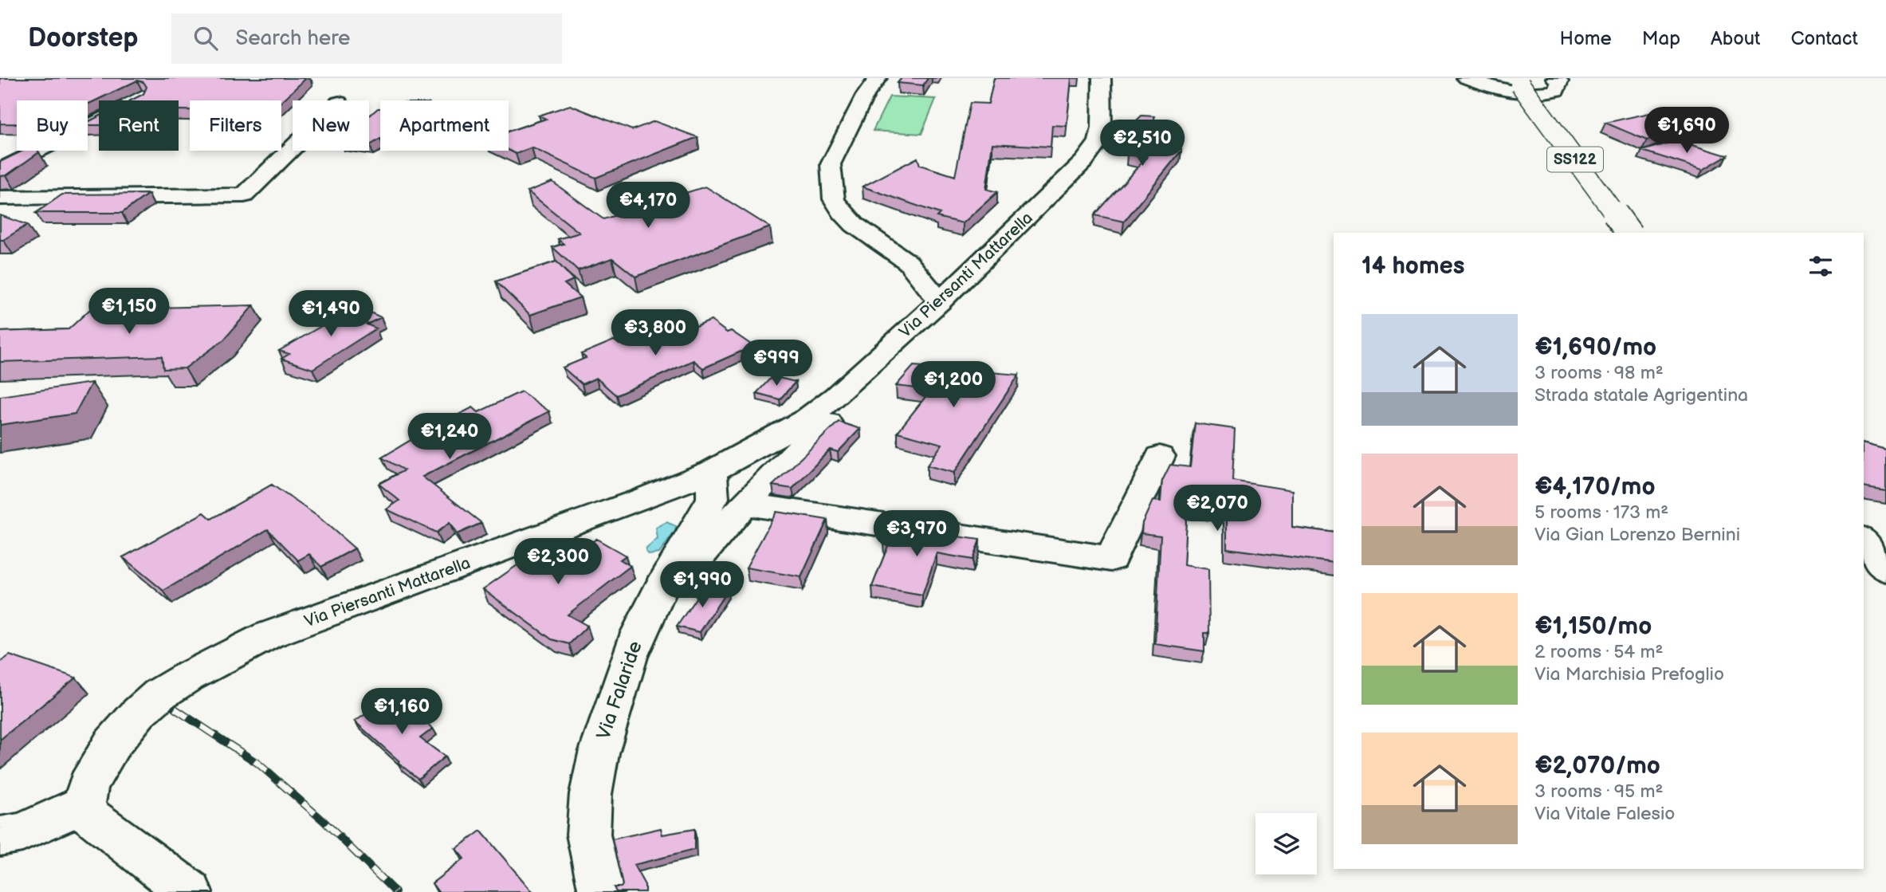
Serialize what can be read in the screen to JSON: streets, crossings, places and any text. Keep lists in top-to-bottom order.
{
  "streets": {
    "street": ["SS122", "Via Piersanti Mattarella", "Via Falaride"]
  },
  "crossings": [
    ["Via Piersanti Mattarella", "Via Falaride"]
  ],
  "page": {
    "header": "Doorstep",
    "search": "Search here",
    "nav": [
      "Home",
      "Map",
      "About",
      "Contact"
    ],
    "chip": [
      "Buy",
      "Rent",
      "Filters",
      "New",
      "Apartment"
    ],
    "price": [
      "€1,690",
      "€2,510",
      "€4,170",
      "€1,150",
      "€1,490",
      "€3,800",
      "€999",
      "€1,200",
      "€1,240",
      "€2,070",
      "€3,970",
      "€2,300",
      "€1,990",
      "€1,160"
    ],
    "heading": "14 homes",
    "list": [
      {
        "name": "€1,690/mo",
        "note": "3 rooms · 98 m² · Strada statale Agrigentina"
      },
      {
        "name": "€4,170/mo",
        "note": "5 rooms · 173 m² · Via Gian Lorenzo Bernini"
      },
      {
        "name": "€1,150/mo",
        "note": "2 rooms · 54 m² · Via Marchisia Prefoglio"
      },
      {
        "name": "€2,070/mo",
        "note": "3 rooms · 95 m² · Via Vitale Falesio"
      }
    ]
  }
}
